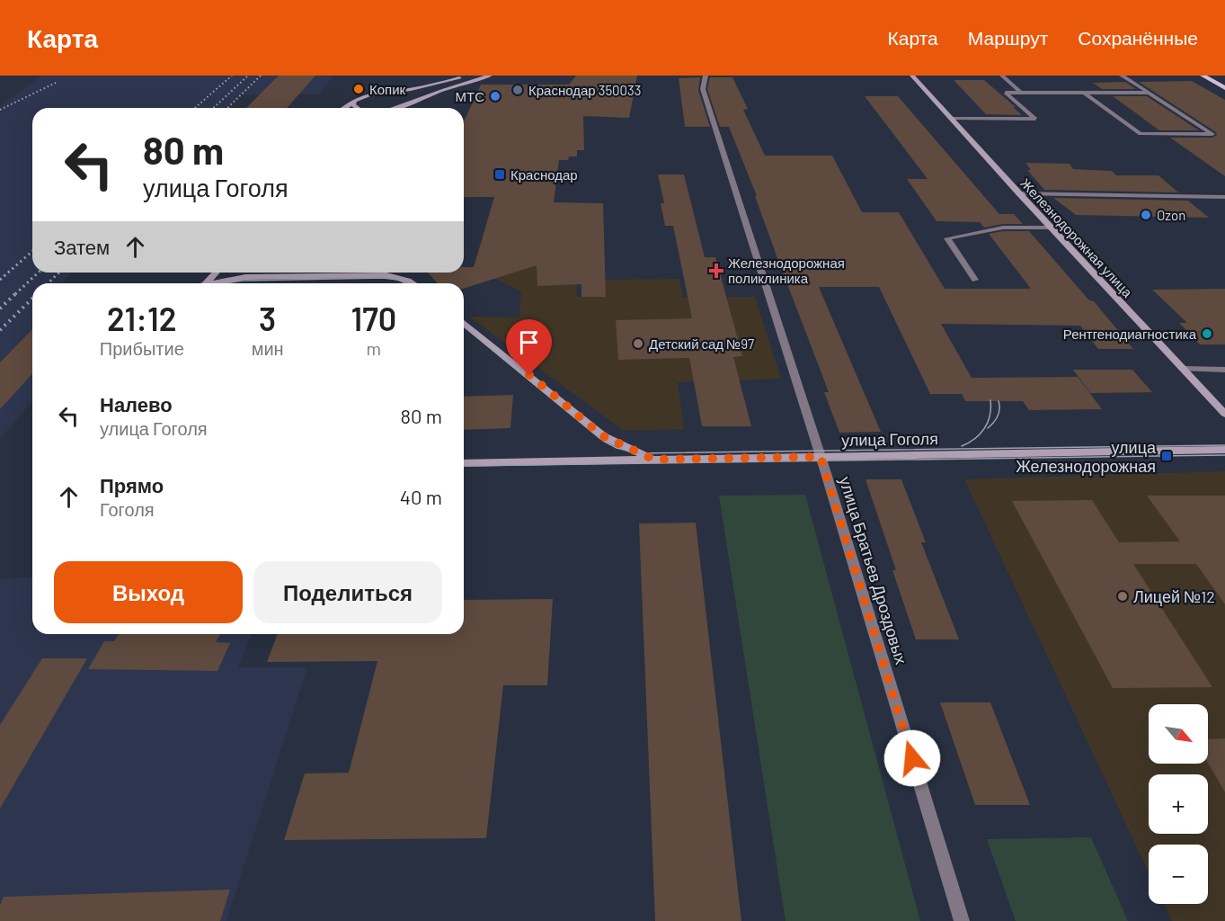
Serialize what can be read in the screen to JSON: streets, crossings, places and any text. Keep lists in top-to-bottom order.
{
  "streets": {
    "street": ["Железнодорожная улица", "улица Гоголя", "улица Братьев Дроздовых"]
  },
  "crossings": [
    ["улица Гоголя", "улица Братьев Дроздовых"]
  ],
  "places": {
    "other": [
      "Копик",
      "Краснодар 350033",
      "МТС",
      "Ozon",
      "Рентгенодиагностика",
      "Детский сад №97",
      "Лицей №12"
    ],
    "transit": ["Краснодар", "улица Железнодорожная"],
    "health": ["Железнодорожная поликлиника"]
  },
  "north": "bottom right",
  "page": {
    "header": "Карта",
    "nav": ["Карта", "Маршрут", "Сохранённые"],
    "turn": ["80 m", "улица Гоголя"],
    "then": "Затем",
    "eta": [
      "21:12",
      "Прибытие",
      "3",
      "мин",
      "170",
      "m"
    ],
    "list": [
      {
        "name": "Налево",
        "note": "улица Гоголя",
        "value": "80 m"
      },
      {
        "name": "Прямо",
        "note": "Гоголя",
        "value": "40 m"
      }
    ],
    "buttons": ["Выход", "Поделиться"],
    "map_buttons": ["+", "−"]
  }
}
